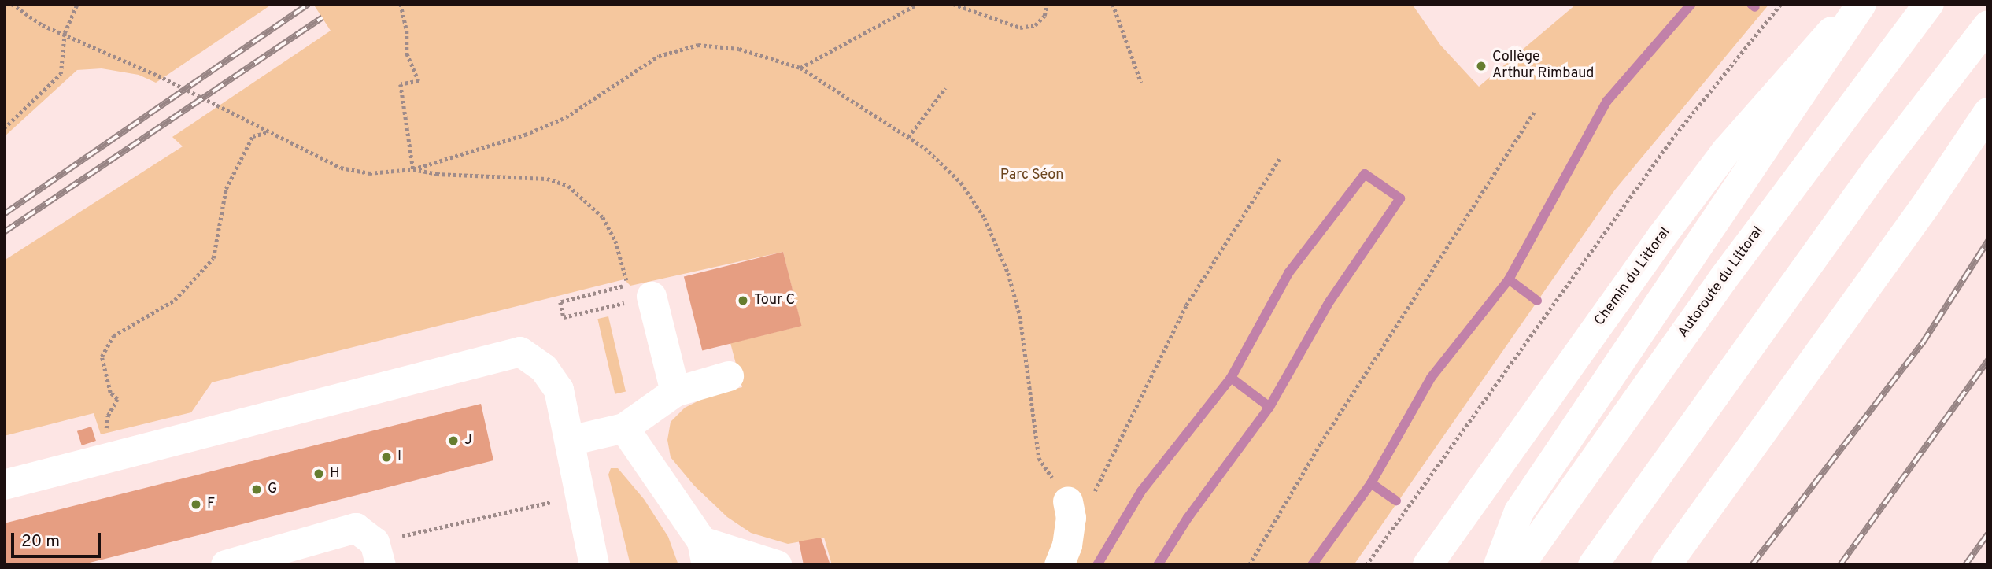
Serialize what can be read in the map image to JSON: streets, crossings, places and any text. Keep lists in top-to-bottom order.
{
  "streets": {
    "main road": ["Chemin du Littoral", "Autoroute du Littoral"]
  },
  "parks": ["Parc Séon"],
  "places": [
    "Collège Arthur Rimbaud",
    "Tour C",
    "J",
    "I",
    "H",
    "G",
    "F"
  ],
  "scale_bar": "20 m"
}
